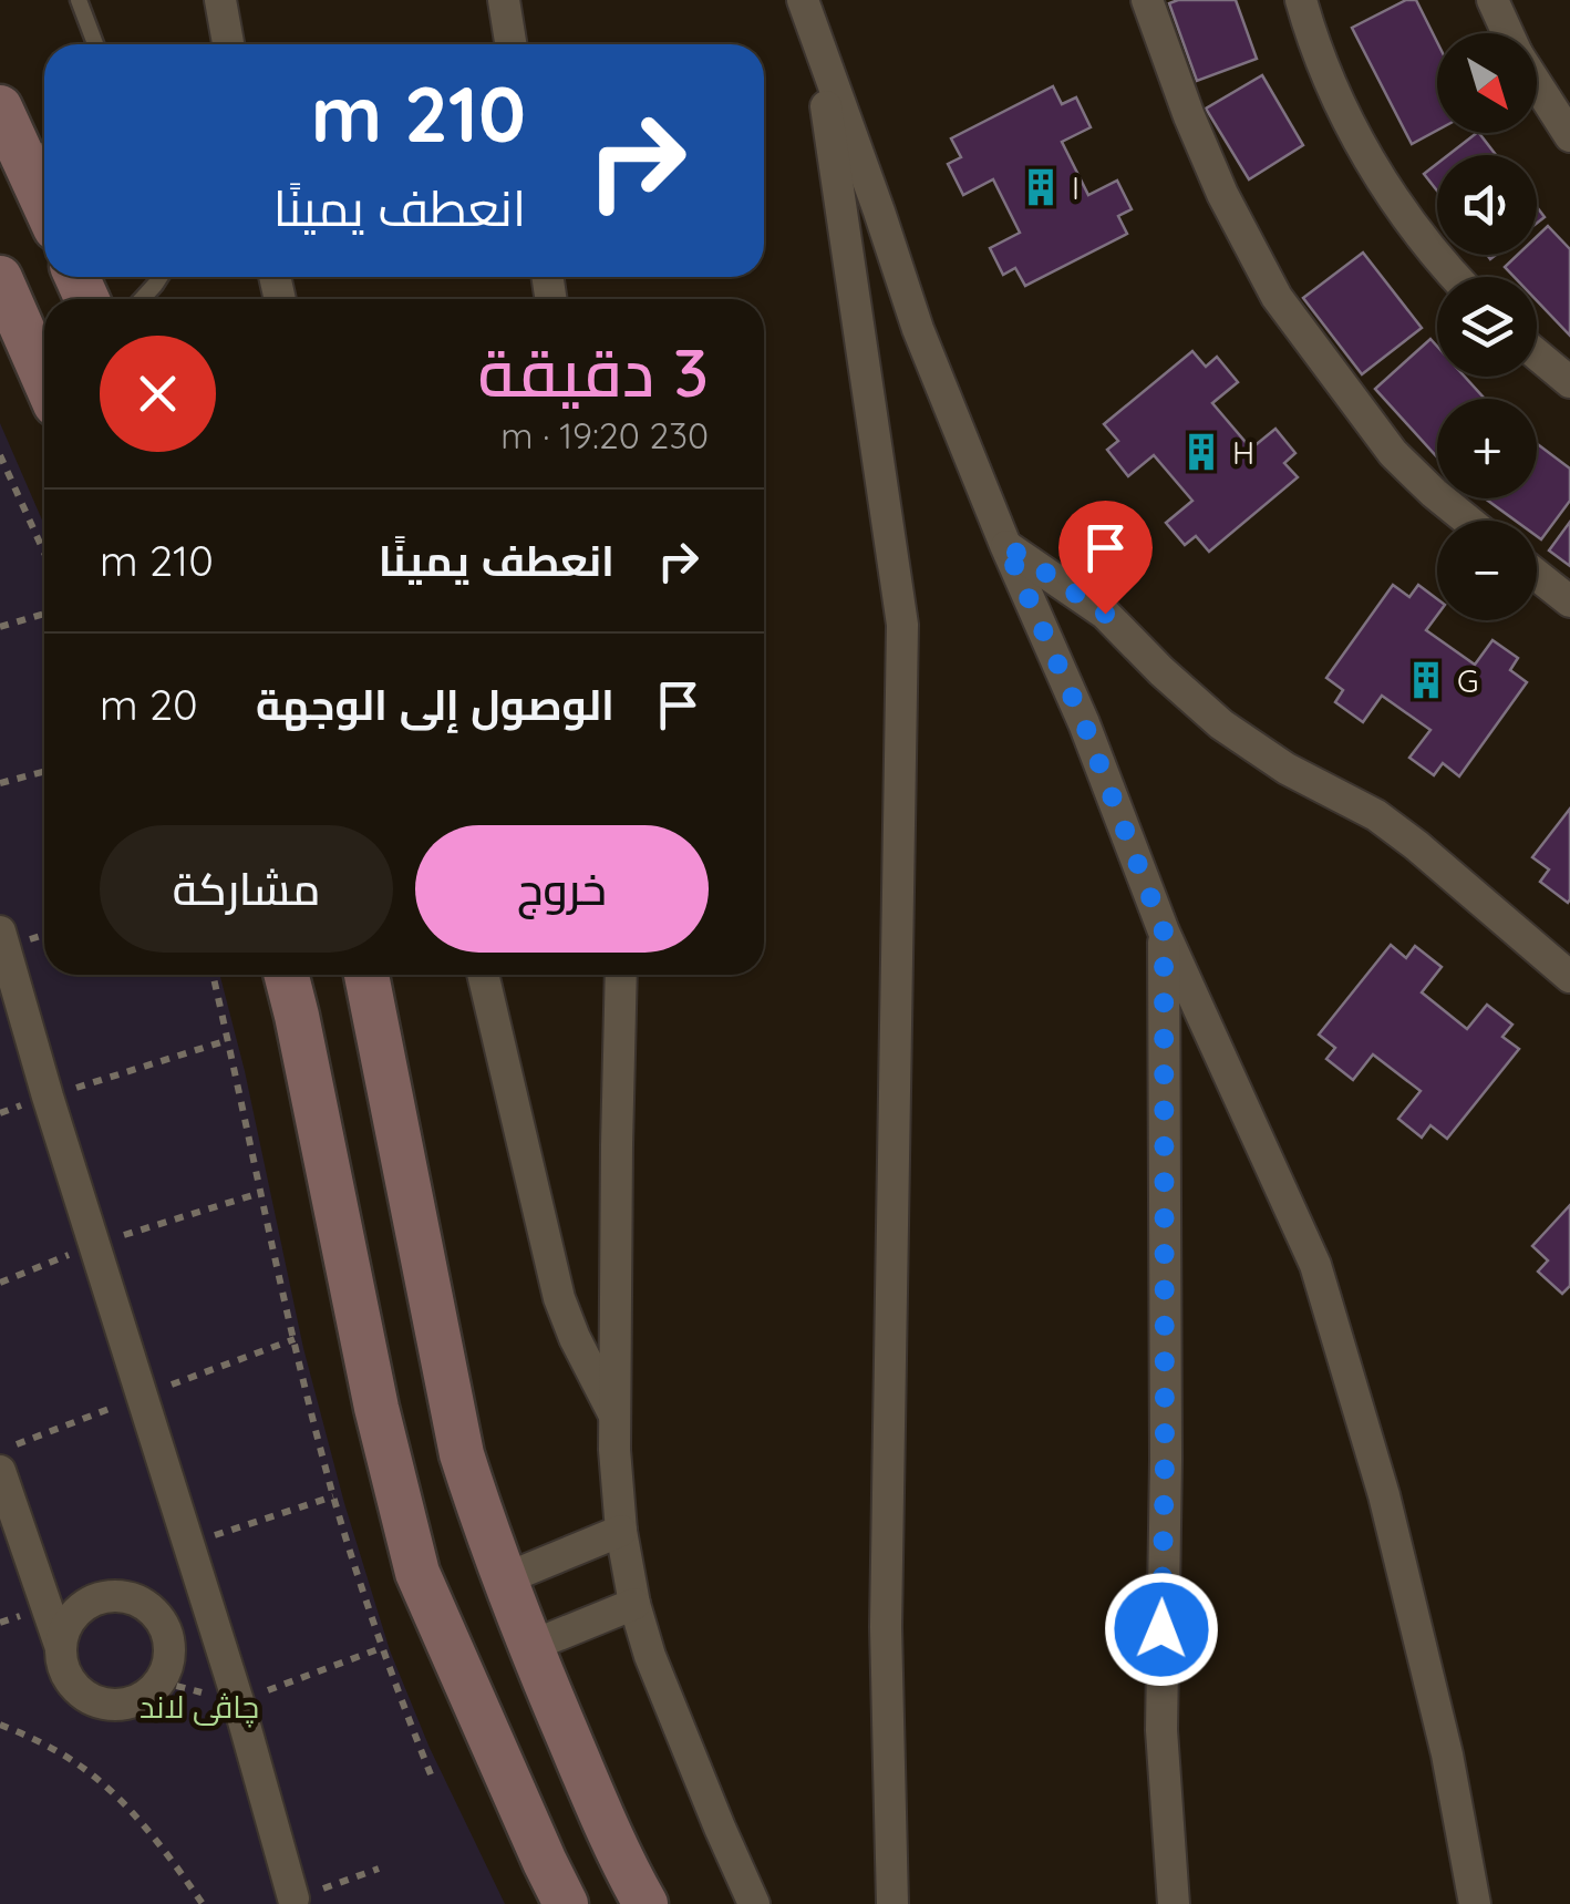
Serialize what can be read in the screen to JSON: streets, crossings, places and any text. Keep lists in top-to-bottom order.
{
  "parks": ["چاڤی لاند"],
  "places": {
    "building": ["I", "H", "G"]
  },
  "north": "bottom right",
  "page": {
    "map_buttons": ["+", "−"],
    "turn": ["210 m", "انعطف يمينًا"],
    "heading": ["3 دقيقة", "230 m · 19:20"],
    "list": [
      {
        "name": "انعطف يمينًا",
        "value": "210 m"
      },
      {
        "name": "الوصول إلى الوجهة",
        "value": "20 m"
      }
    ],
    "buttons": ["خروج", "مشاركة"]
  }
}
